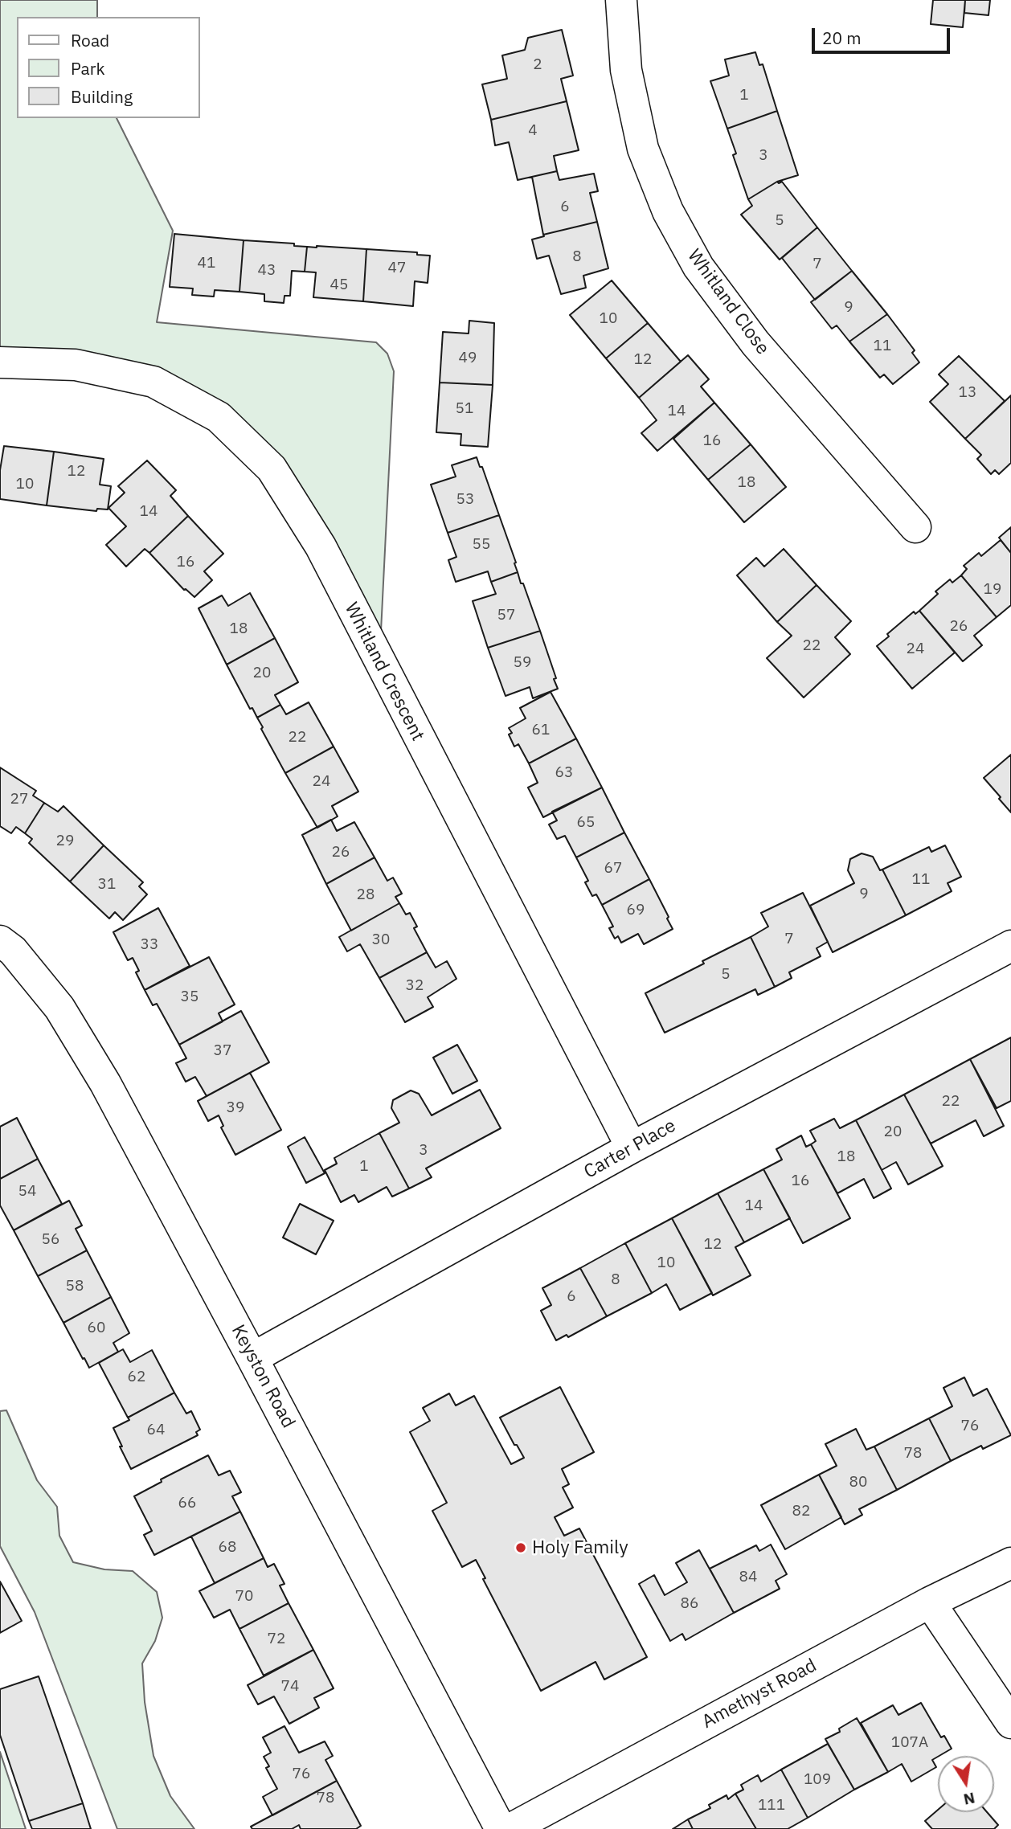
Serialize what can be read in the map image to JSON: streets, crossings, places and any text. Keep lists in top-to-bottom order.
{
  "streets": {
    "street": [
      "Whitland Close",
      "Whitland Crescent",
      "Carter Place",
      "Keyston Road",
      "Amethyst Road"
    ]
  },
  "crossings": [
    ["Whitland Crescent", "Carter Place"],
    ["Carter Place", "Keyston Road"]
  ],
  "places": ["Holy Family"],
  "house_numbers": [
    "2",
    "1",
    "4",
    "3",
    "6",
    "5",
    "8",
    "41",
    "7",
    "47",
    "43",
    "45",
    "9",
    "10",
    "11",
    "49",
    "12",
    "13",
    "51",
    "14",
    "16",
    "12",
    "18",
    "10",
    "53",
    "14",
    "55",
    "16",
    "19",
    "57",
    "26",
    "18",
    "22",
    "24",
    "59",
    "20",
    "61",
    "22",
    "63",
    "24",
    "27",
    "65",
    "29",
    "26",
    "67",
    "11",
    "31",
    "9",
    "28",
    "69",
    "7",
    "30",
    "33",
    "5",
    "32",
    "35",
    "37",
    "22",
    "39",
    "20",
    "3",
    "18",
    "1",
    "16",
    "54",
    "14",
    "56",
    "12",
    "10",
    "8",
    "58",
    "6",
    "60",
    "62",
    "76",
    "64",
    "78",
    "80",
    "66",
    "82",
    "68",
    "84",
    "70",
    "86",
    "72",
    "74",
    "107A",
    "76",
    "109",
    "78",
    "111"
  ],
  "legend": ["Road", "Park", "Building"],
  "scale_bar": "20 m",
  "north": "bottom"
}
